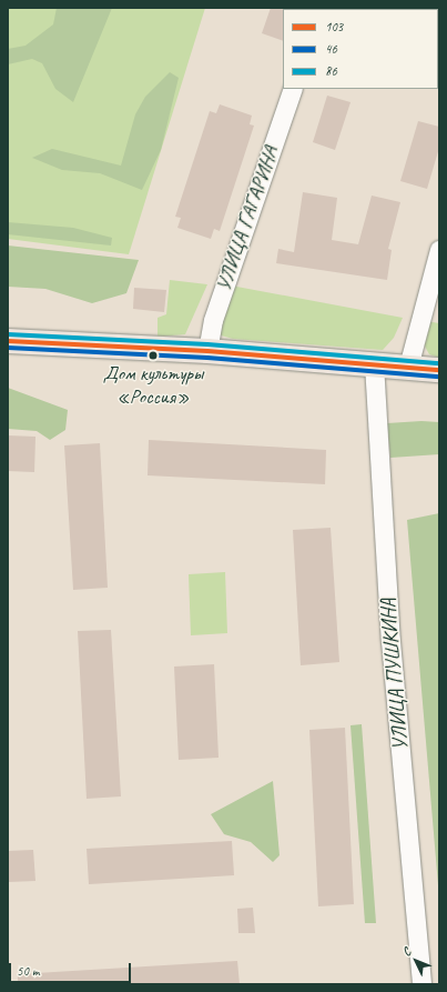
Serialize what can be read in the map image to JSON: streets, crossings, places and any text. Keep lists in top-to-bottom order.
{
  "streets": {
    "street": ["УЛИЦА ГАГАРИНА", "УЛИЦА ПУШКИНА"]
  },
  "places": ["Дом культуры «Россия»"],
  "lines": ["transit line 86", "transit line 103", "transit line 46"],
  "legend": ["103", "46", "86"],
  "scale_bar": "50 m",
  "north": "top left"
}
